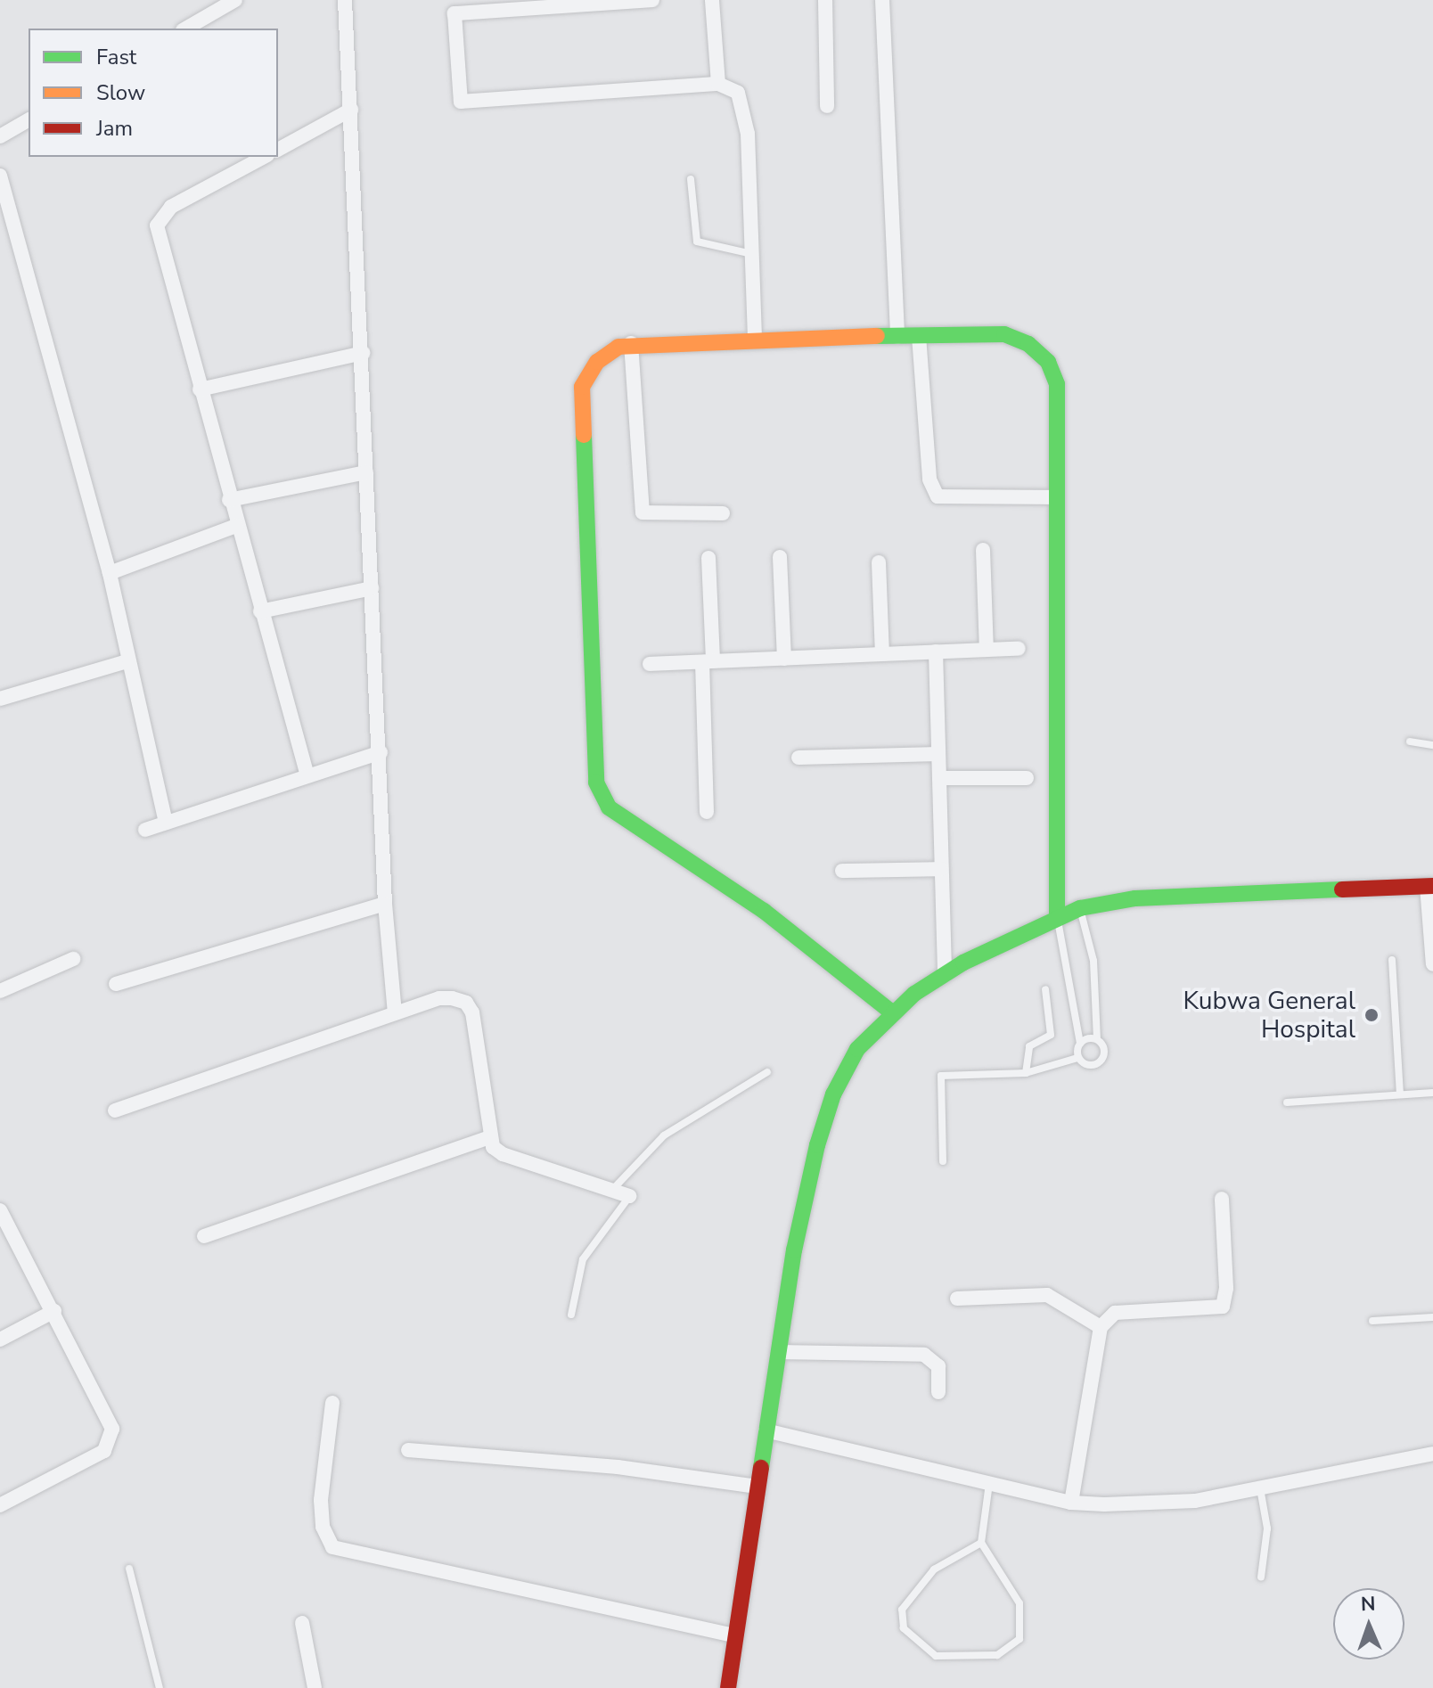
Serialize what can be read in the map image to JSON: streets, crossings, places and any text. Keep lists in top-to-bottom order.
{
  "places": ["Kubwa General Hospital"],
  "legend": ["Fast", "Slow", "Jam"],
  "north": "top"
}
